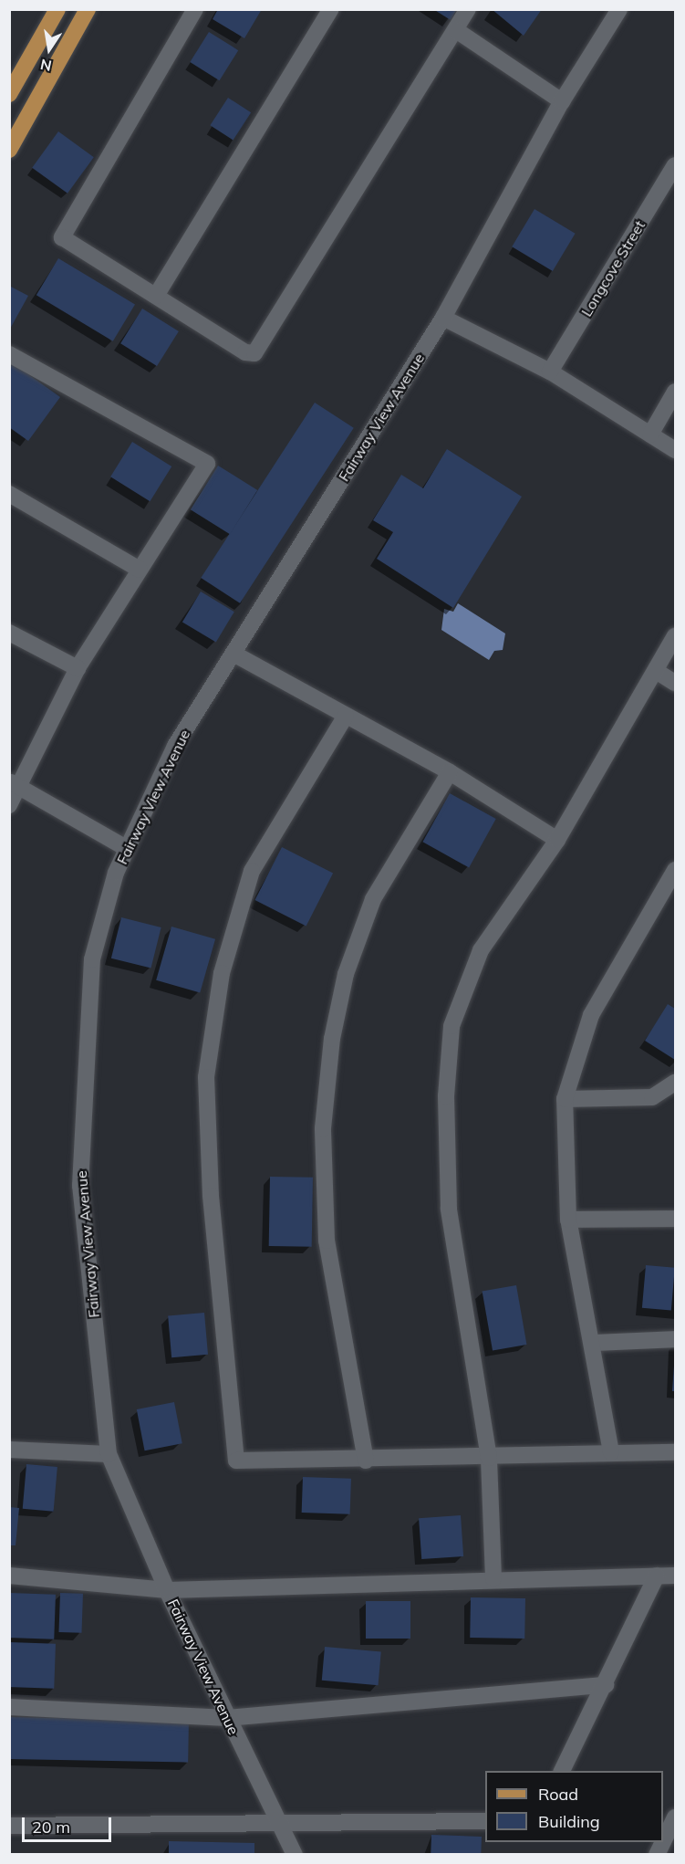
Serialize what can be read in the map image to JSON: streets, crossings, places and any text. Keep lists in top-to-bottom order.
{
  "streets": {
    "street": ["Longcove Street", "Fairway View Avenue"]
  },
  "legend": ["Road", "Building"],
  "scale_bar": "20 m",
  "north": "bottom"
}
